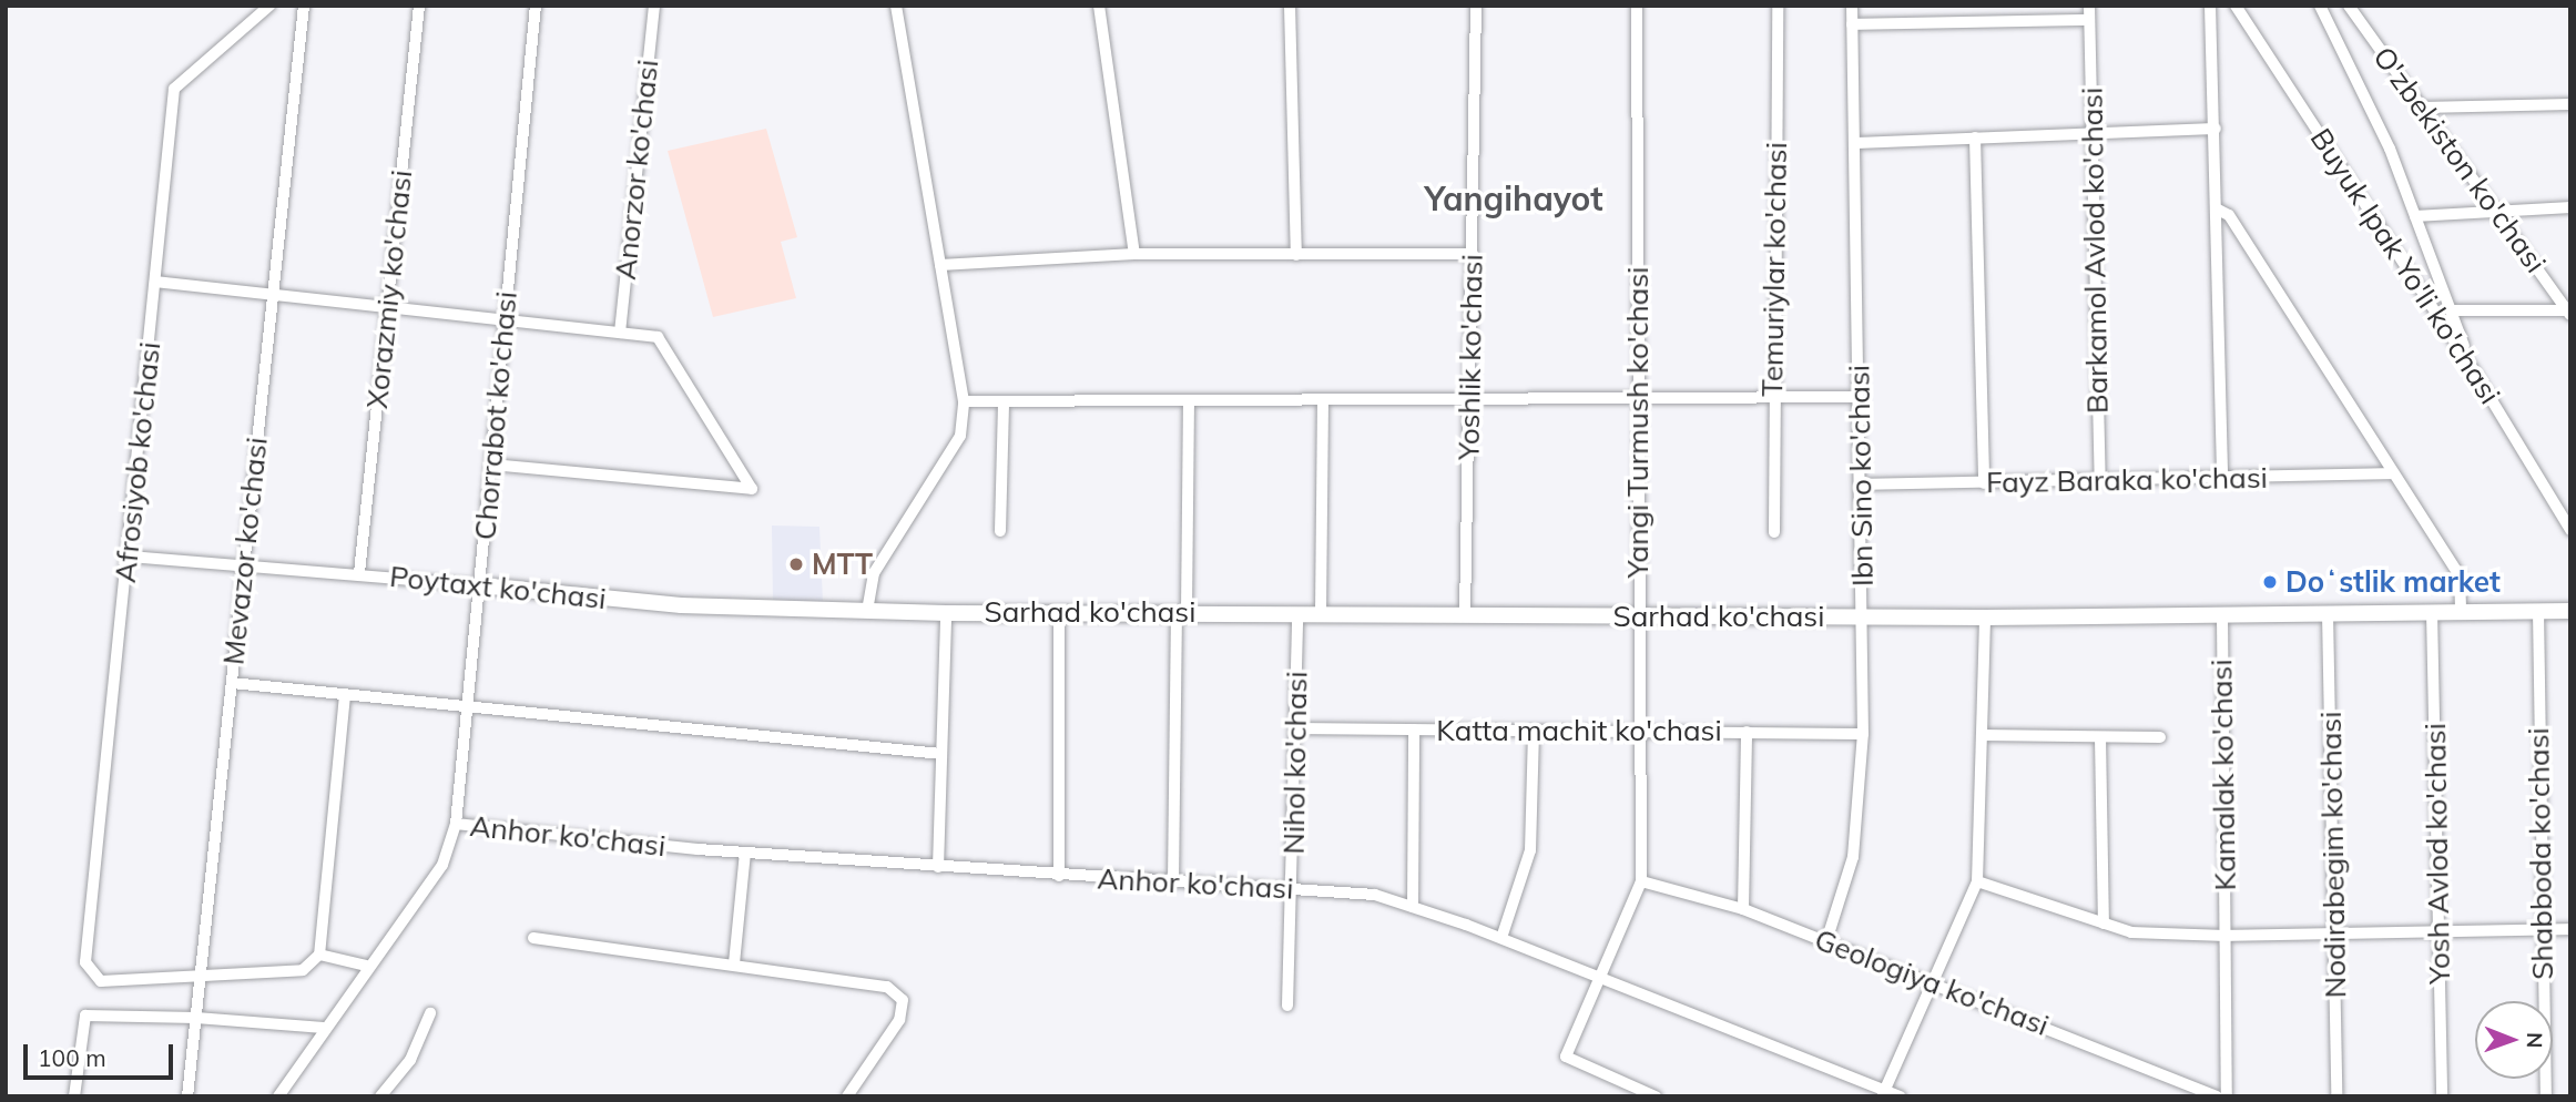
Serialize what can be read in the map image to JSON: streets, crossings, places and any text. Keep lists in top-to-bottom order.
{
  "streets": {
    "street": [
      "O'zbekiston ko'chasi",
      "Anorzor ko'chasi",
      "Barkamol Avlod ko'chasi",
      "Buyuk Ipak Yo'li ko'chasi",
      "Temuriylar ko'chasi",
      "Xorazmiy ko'chasi",
      "Yoshlik ko'chasi",
      "Chorrabot ko'chasi",
      "Yangi Turmush ko'chasi",
      "Afrosiyob ko'chasi",
      "Ibn Sino ko'chasi",
      "Fayz Baraka ko'chasi",
      "Mevazor ko'chasi",
      "Poytaxt ko'chasi",
      "Sarhad ko'chasi",
      "Katta machit ko'chasi",
      "Nihol ko'chasi",
      "Kamalak ko'chasi",
      "Anhor ko'chasi",
      "Yosh Avlod ko'chasi",
      "Shabboda ko'chasi",
      "Nodirabegim ko'chasi",
      "Geologiya ko'chasi"
    ]
  },
  "crossings": [
    ["Barkamol Avlod ko'chasi", "Fayz Baraka ko'chasi"],
    ["Xorazmiy ko'chasi", "Poytaxt ko'chasi"],
    ["Yoshlik ko'chasi", "Sarhad ko'chasi"],
    ["Chorrabot ko'chasi", "Poytaxt ko'chasi"],
    ["Chorrabot ko'chasi", "Anhor ko'chasi"],
    ["Yangi Turmush ko'chasi", "Sarhad ko'chasi"],
    ["Yangi Turmush ko'chasi", "Katta machit ko'chasi"],
    ["Yangi Turmush ko'chasi", "Anhor ko'chasi"],
    ["Yangi Turmush ko'chasi", "Geologiya ko'chasi"],
    ["Afrosiyob ko'chasi", "Mevazor ko'chasi"],
    ["Afrosiyob ko'chasi", "Poytaxt ko'chasi"],
    ["Ibn Sino ko'chasi", "Fayz Baraka ko'chasi"],
    ["Ibn Sino ko'chasi", "Sarhad ko'chasi"],
    ["Ibn Sino ko'chasi", "Katta machit ko'chasi"],
    ["Ibn Sino ko'chasi", "Geologiya ko'chasi"],
    ["Mevazor ko'chasi", "Poytaxt ko'chasi"],
    ["Poytaxt ko'chasi", "Sarhad ko'chasi"],
    ["Sarhad ko'chasi", "Nihol ko'chasi"],
    ["Sarhad ko'chasi", "Kamalak ko'chasi"],
    ["Sarhad ko'chasi", "Yosh Avlod ko'chasi"],
    ["Sarhad ko'chasi", "Shabboda ko'chasi"],
    ["Sarhad ko'chasi", "Nodirabegim ko'chasi"],
    ["Katta machit ko'chasi", "Nihol ko'chasi"],
    ["Nihol ko'chasi", "Anhor ko'chasi"]
  ],
  "districts": ["Yangihayot"],
  "places": ["MTT", "Doʻstlik market"],
  "scale_bar": "100 m",
  "north": "right"
}
